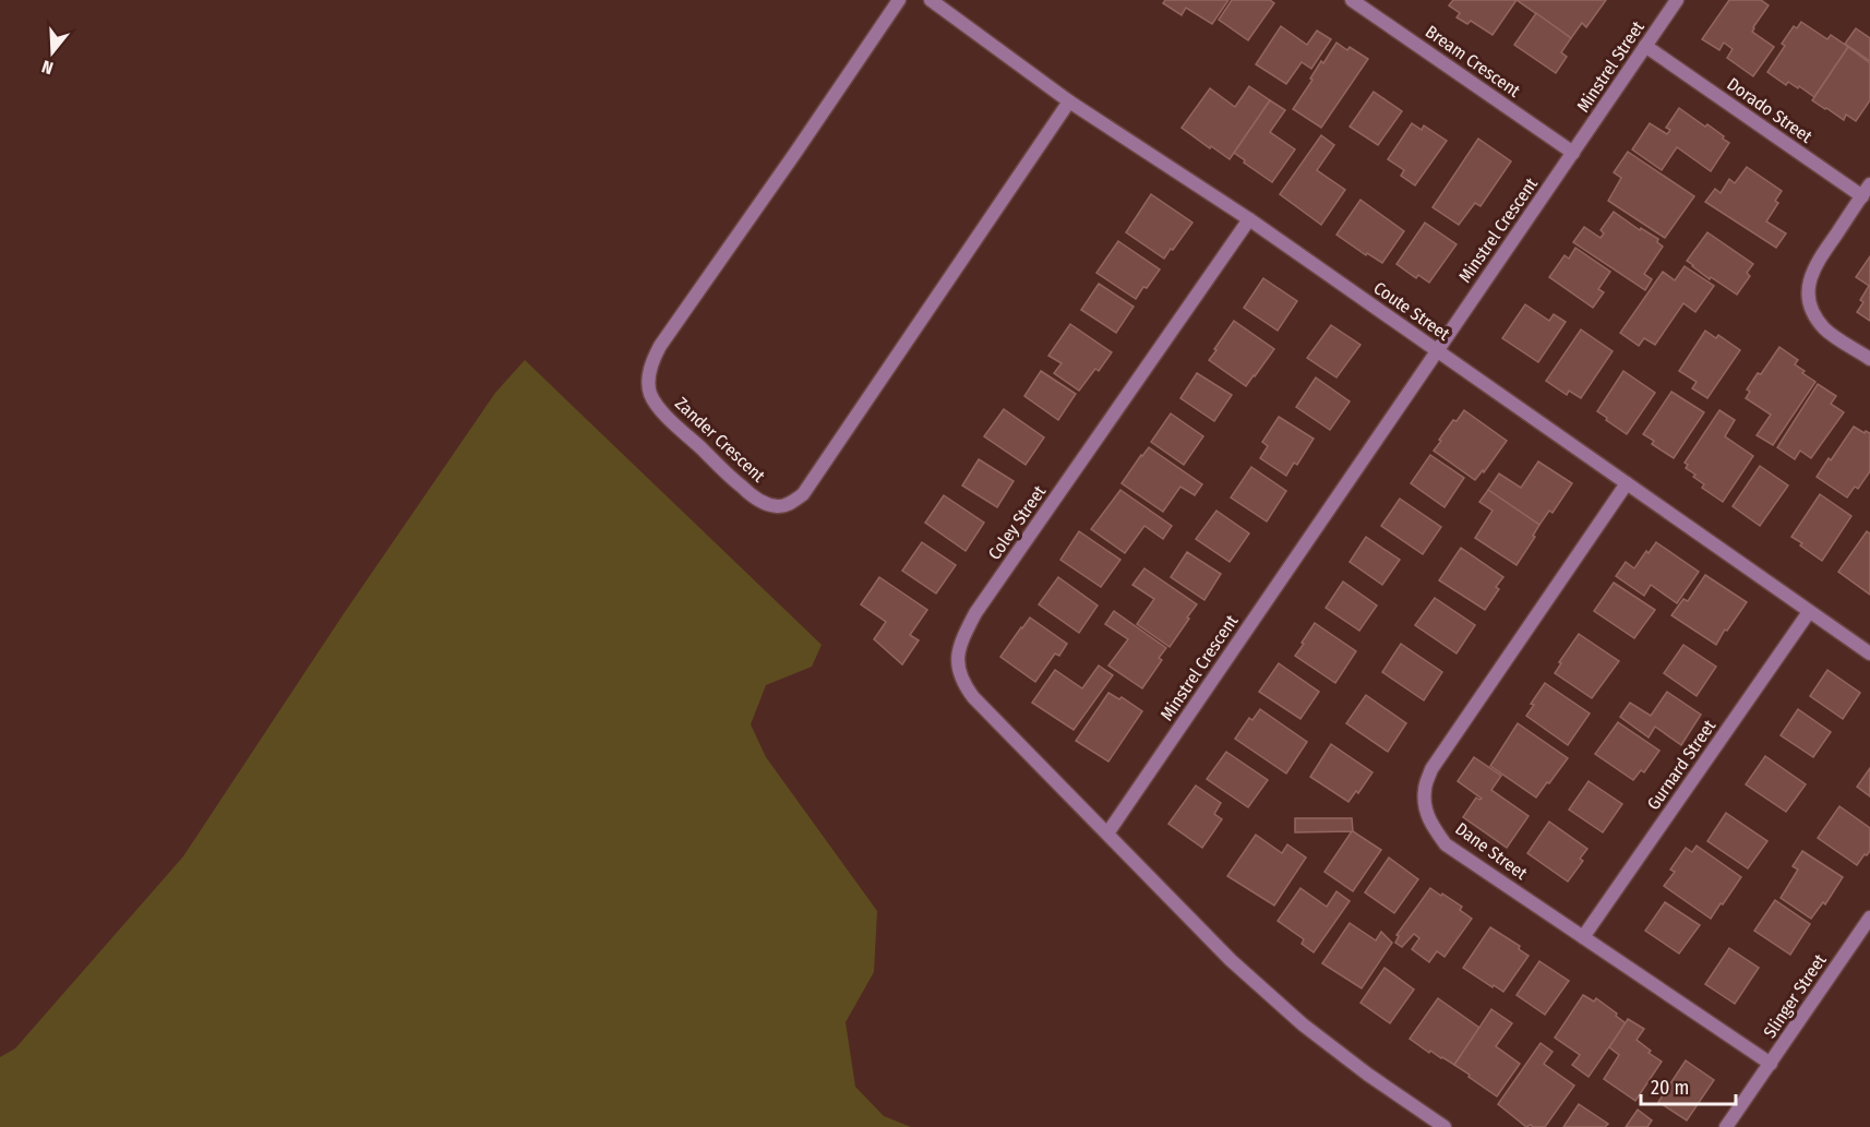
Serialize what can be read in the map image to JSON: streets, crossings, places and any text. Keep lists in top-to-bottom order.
{
  "streets": {
    "street": [
      "Bream Crescent",
      "Minstrel Street",
      "Dorado Street",
      "Minstrel Crescent",
      "Coute Street",
      "Zander Crescent",
      "Coley Street",
      "Gurnard Street",
      "Dane Street",
      "Slinger Street"
    ]
  },
  "crossings": [
    ["Bream Crescent", "Minstrel Street"],
    ["Bream Crescent", "Minstrel Crescent"],
    ["Minstrel Street", "Dorado Street"],
    ["Minstrel Street", "Minstrel Crescent"],
    ["Minstrel Crescent", "Coute Street"],
    ["Minstrel Crescent", "Coley Street"],
    ["Coute Street", "Zander Crescent"],
    ["Coute Street", "Coley Street"],
    ["Coute Street", "Gurnard Street"],
    ["Coute Street", "Dane Street"],
    ["Gurnard Street", "Dane Street"],
    ["Dane Street", "Slinger Street"]
  ],
  "scale_bar": "20 m",
  "north": "bottom"
}
